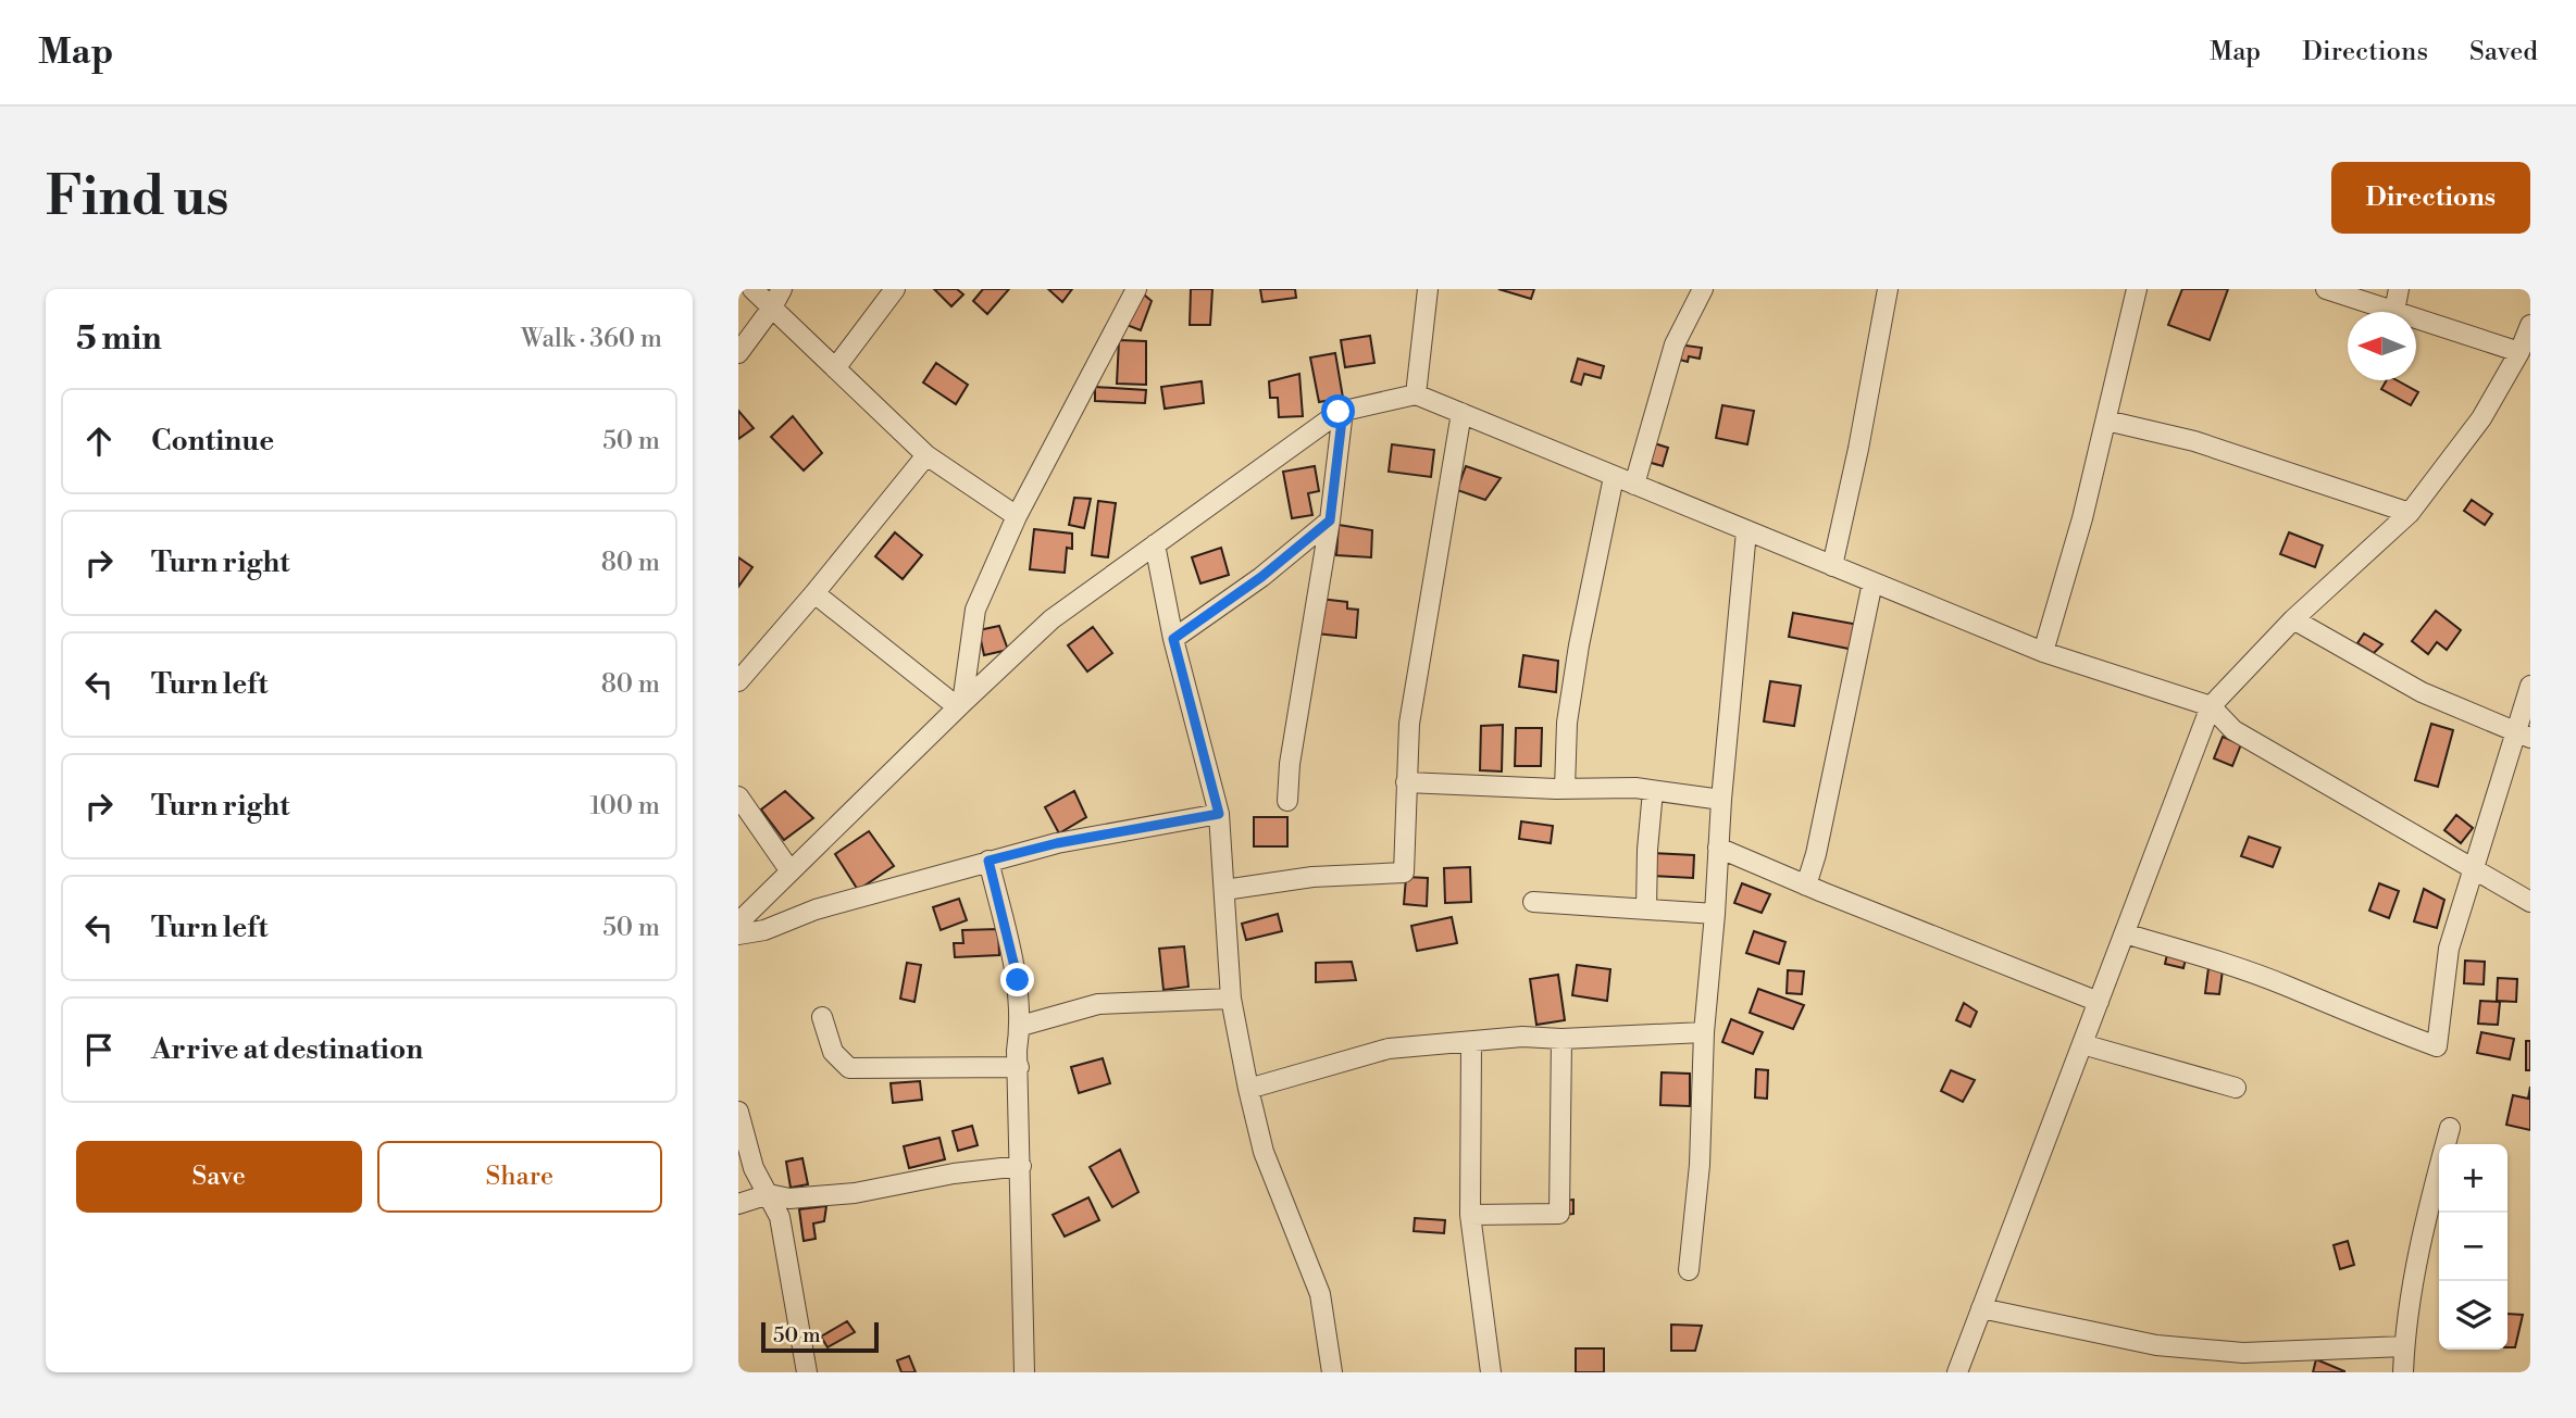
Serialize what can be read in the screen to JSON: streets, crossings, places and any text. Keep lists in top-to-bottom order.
{
  "scale_bar": "50 m",
  "north": "left",
  "page": {
    "header": "Map",
    "nav": ["Map", "Directions", "Saved"],
    "buttons": [
      "Directions",
      ["Save", "Share"]
    ],
    "title": "Find us",
    "heading": ["5 min", "Walk · 360 m"],
    "list": [
      ["Continue", "50 m"],
      ["Turn right", "80 m"],
      ["Turn left", "80 m"],
      ["Turn right", "100 m"],
      ["Turn left", "50 m"],
      "Arrive at destination"
    ],
    "map_buttons": ["+", "−"],
    "scale": "50 m"
  }
}
